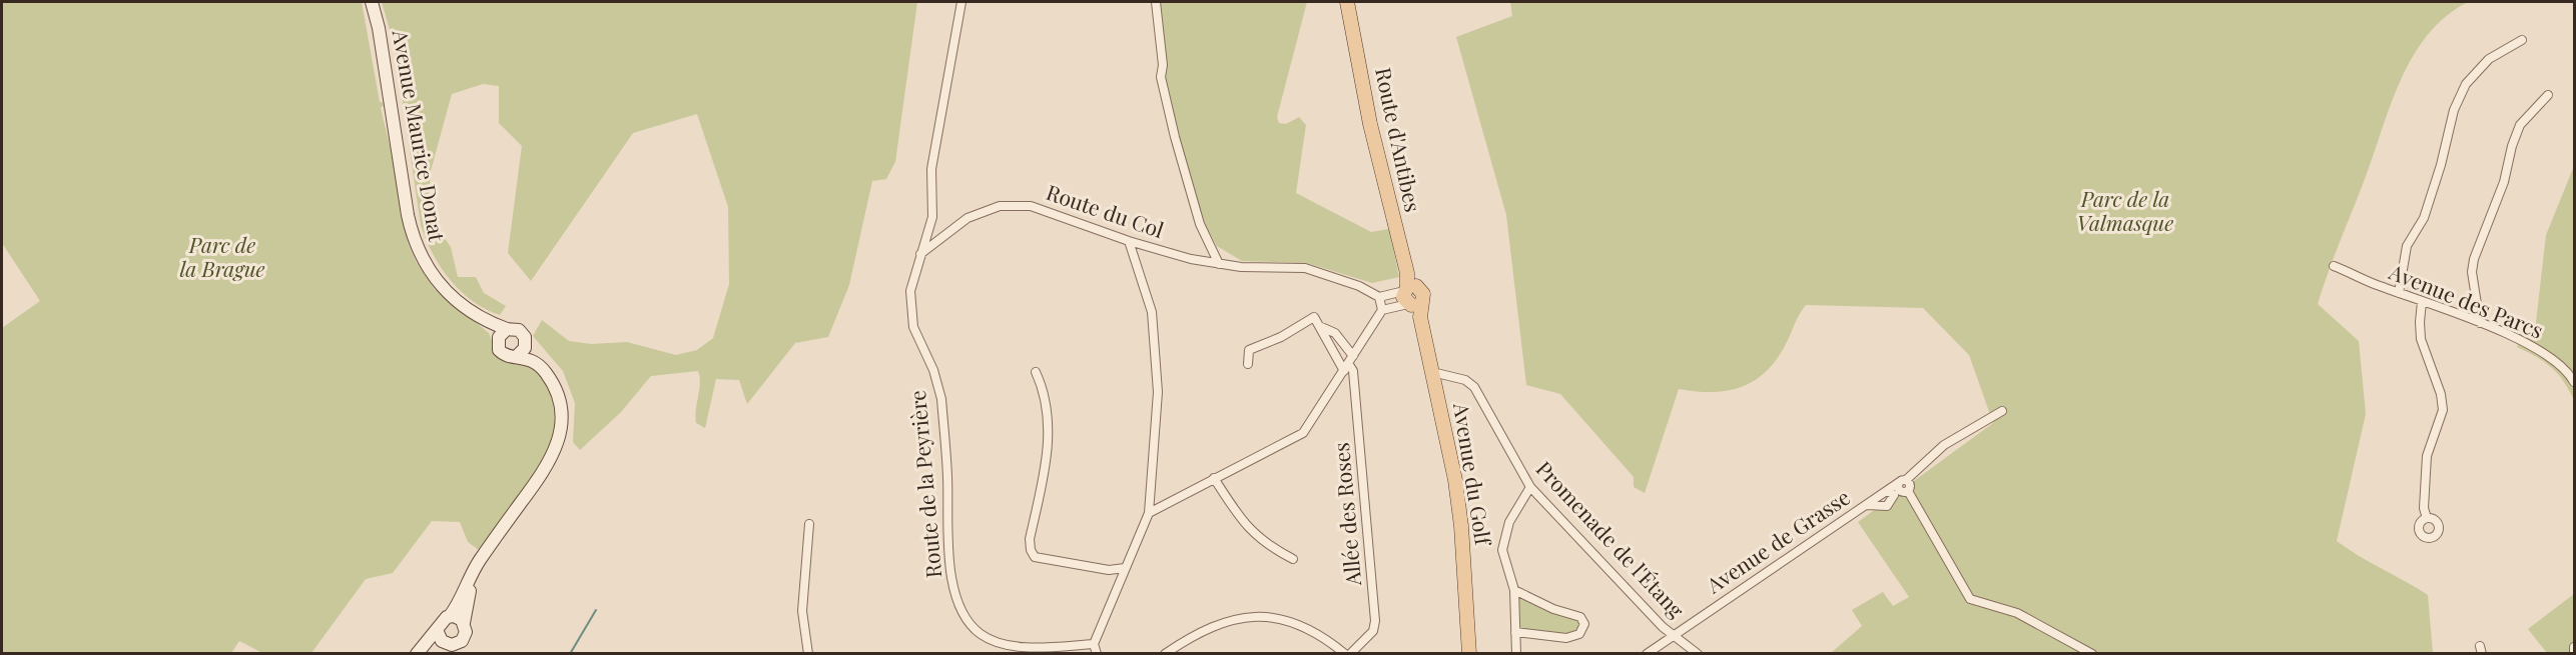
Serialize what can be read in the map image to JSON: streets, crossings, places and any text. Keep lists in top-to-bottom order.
{
  "streets": {
    "main road": ["Avenue Maurice Donat", "Route d'Antibes", "Avenue du Golf"],
    "street": [
      "Route du Col",
      "Avenue des Parcs",
      "Route de la Peyrière",
      "Allée des Roses",
      "Promenade de l'Étang",
      "Avenue de Grasse"
    ]
  },
  "crossings": [
    ["Route d'Antibes", "Avenue du Golf"],
    ["Route du Col", "Route de la Peyrière"],
    ["Avenue du Golf", "Promenade de l'Étang"],
    ["Promenade de l'Étang", "Avenue de Grasse"]
  ],
  "parks": ["Parc de la Valmasque", "Parc de la Brague"]
}
